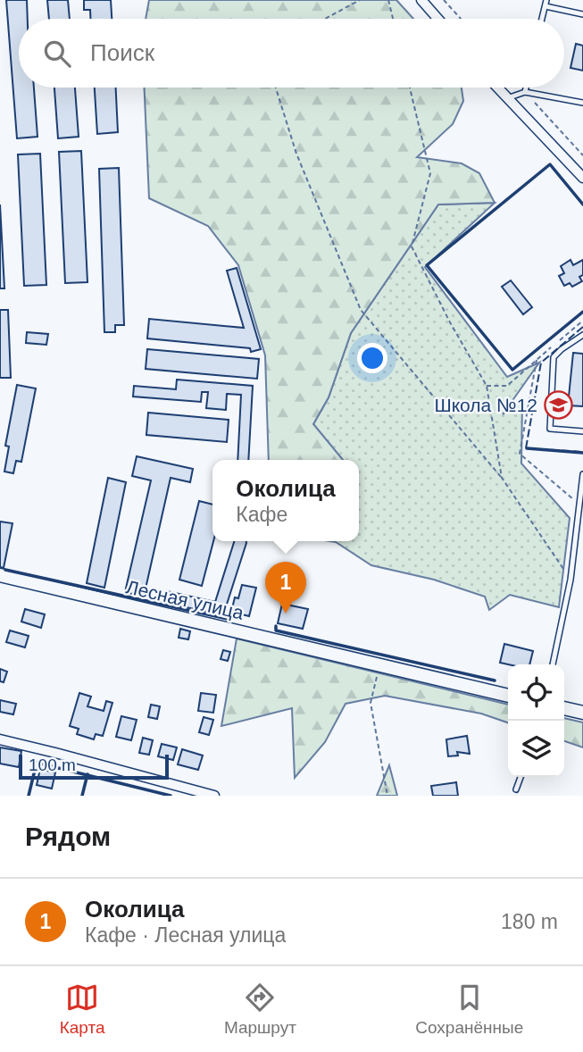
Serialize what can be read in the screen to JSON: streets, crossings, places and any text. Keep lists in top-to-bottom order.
{
  "streets": {
    "main road": ["Лесная улица"]
  },
  "places": {
    "school or university": ["Школа №12"]
  },
  "scale_bar": "100 m",
  "page": {
    "search": "Поиск",
    "popup": ["Околица", "Кафе"],
    "pins": "1",
    "scale": "100 m",
    "heading": "Рядом",
    "list": [
      {
        "mark": "1",
        "name": "Околица",
        "note": "Кафе · Лесная улица",
        "value": "180 m"
      }
    ],
    "nav": ["Карта", "Маршрут", "Сохранённые"]
  }
}
